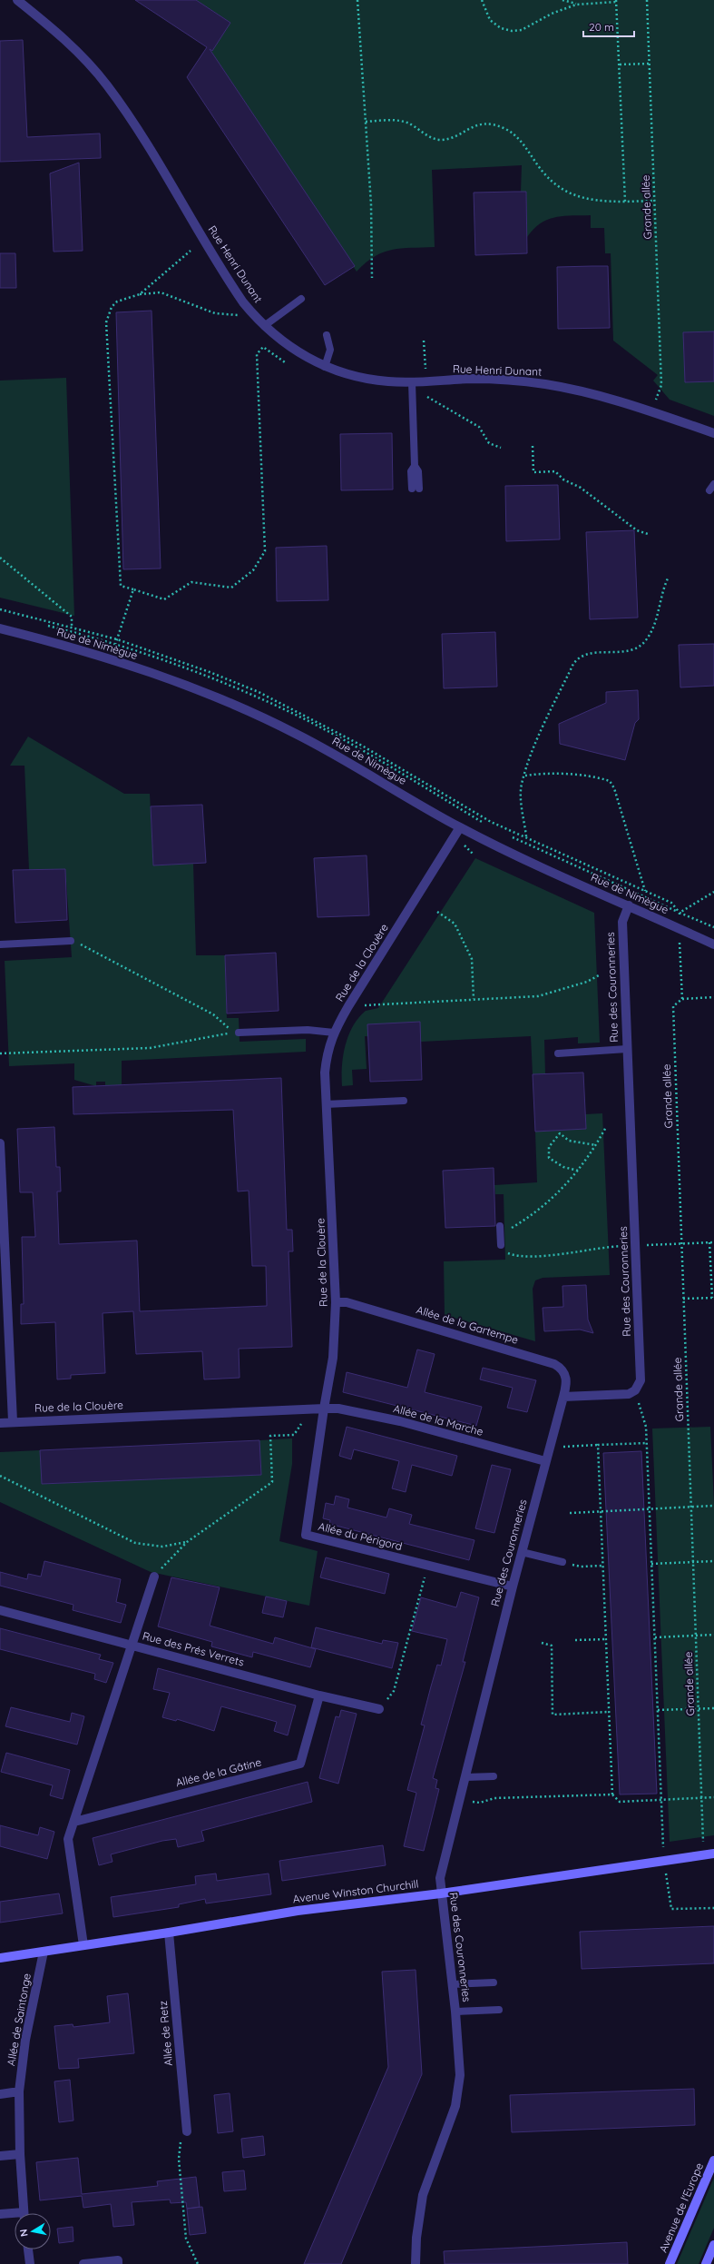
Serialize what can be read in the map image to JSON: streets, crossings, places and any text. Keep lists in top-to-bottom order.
{
  "streets": {
    "street": [
      "Rue Henri Dunant",
      "Rue de Nimègue",
      "Rue de la Clouère",
      "Rue des Couronneries",
      "Allée de la Gartempe",
      "Allée de la Marche",
      "Allée du Périgord",
      "Rue des Prés Verrets",
      "Allée de la Gâtine",
      "Avenue Winston Churchill",
      "Allée de Saintonge",
      "Allée de Retz",
      "Avenue de l'Europe"
    ],
    "path": ["Grande allée"]
  },
  "crossings": [
    ["Grande allée", "Rue Henri Dunant"],
    ["Grande allée", "Avenue Winston Churchill"],
    ["Rue de Nimègue", "Rue de la Clouère"],
    ["Rue de Nimègue", "Rue des Couronneries"],
    ["Rue de la Clouère", "Allée de la Gartempe"],
    ["Rue de la Clouère", "Allée de la Marche"],
    ["Rue de la Clouère", "Allée du Périgord"],
    ["Rue des Couronneries", "Allée de la Gartempe"],
    ["Rue des Couronneries", "Allée de la Marche"],
    ["Rue des Couronneries", "Allée du Périgord"],
    ["Rue des Couronneries", "Avenue Winston Churchill"],
    ["Allée de la Marche", "Allée du Périgord"],
    ["Rue des Prés Verrets", "Allée de la Gâtine"],
    ["Avenue Winston Churchill", "Allée de Saintonge"],
    ["Avenue Winston Churchill", "Allée de Retz"]
  ],
  "scale_bar": "20 m",
  "north": "left"
}
